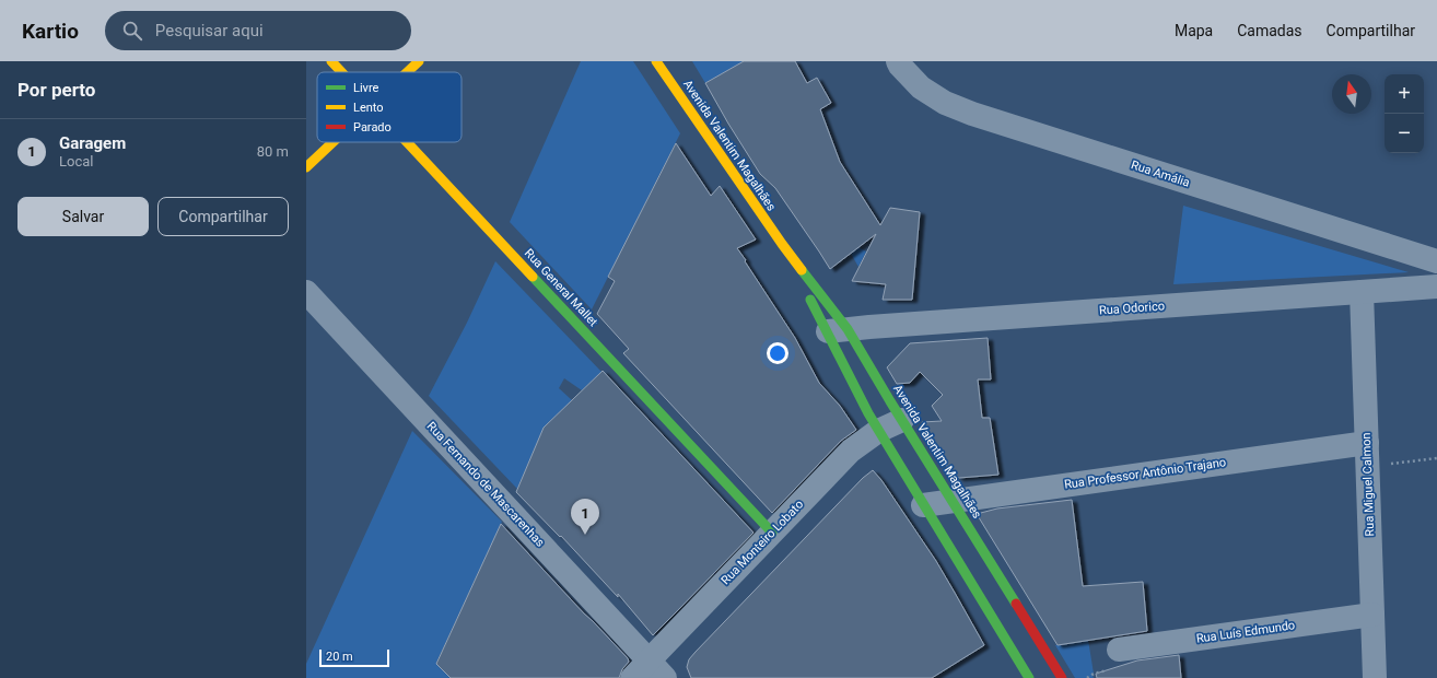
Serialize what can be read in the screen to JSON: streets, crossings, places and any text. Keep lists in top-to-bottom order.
{
  "streets": {
    "main road": ["Avenida Valentim Magalhães", "Rua General Mallet"],
    "street": [
      "Rua Amália",
      "Rua Odorico",
      "Rua Professor Antônio Trajano",
      "Rua Fernando de Mascarenhas",
      "Rua Miguel Calmon",
      "Rua Monteiro Lobato",
      "Rua Luís Edmundo"
    ]
  },
  "crossings": [
    ["Avenida Valentim Magalhães", "Rua Odorico"],
    ["Avenida Valentim Magalhães", "Rua Professor Antônio Trajano"],
    ["Avenida Valentim Magalhães", "Rua Monteiro Lobato"],
    ["Rua General Mallet", "Rua Monteiro Lobato"],
    ["Rua Odorico", "Rua Miguel Calmon"],
    ["Rua Professor Antônio Trajano", "Rua Miguel Calmon"],
    ["Rua Fernando de Mascarenhas", "Rua Monteiro Lobato"],
    ["Rua Miguel Calmon", "Rua Luís Edmundo"]
  ],
  "legend": ["Livre", "Lento", "Parado"],
  "scale_bar": "20 m",
  "north": "top",
  "page": {
    "header": "Kartio",
    "search": "Pesquisar aqui",
    "nav": ["Mapa", "Camadas", "Compartilhar"],
    "heading": "Por perto",
    "map_buttons": ["+", "−"],
    "list": [
      {
        "mark": "1",
        "name": "Garagem",
        "note": "Local",
        "value": "80 m"
      }
    ],
    "buttons": ["Salvar", "Compartilhar"],
    "pins": "1",
    "scale": "20 m"
  }
}
